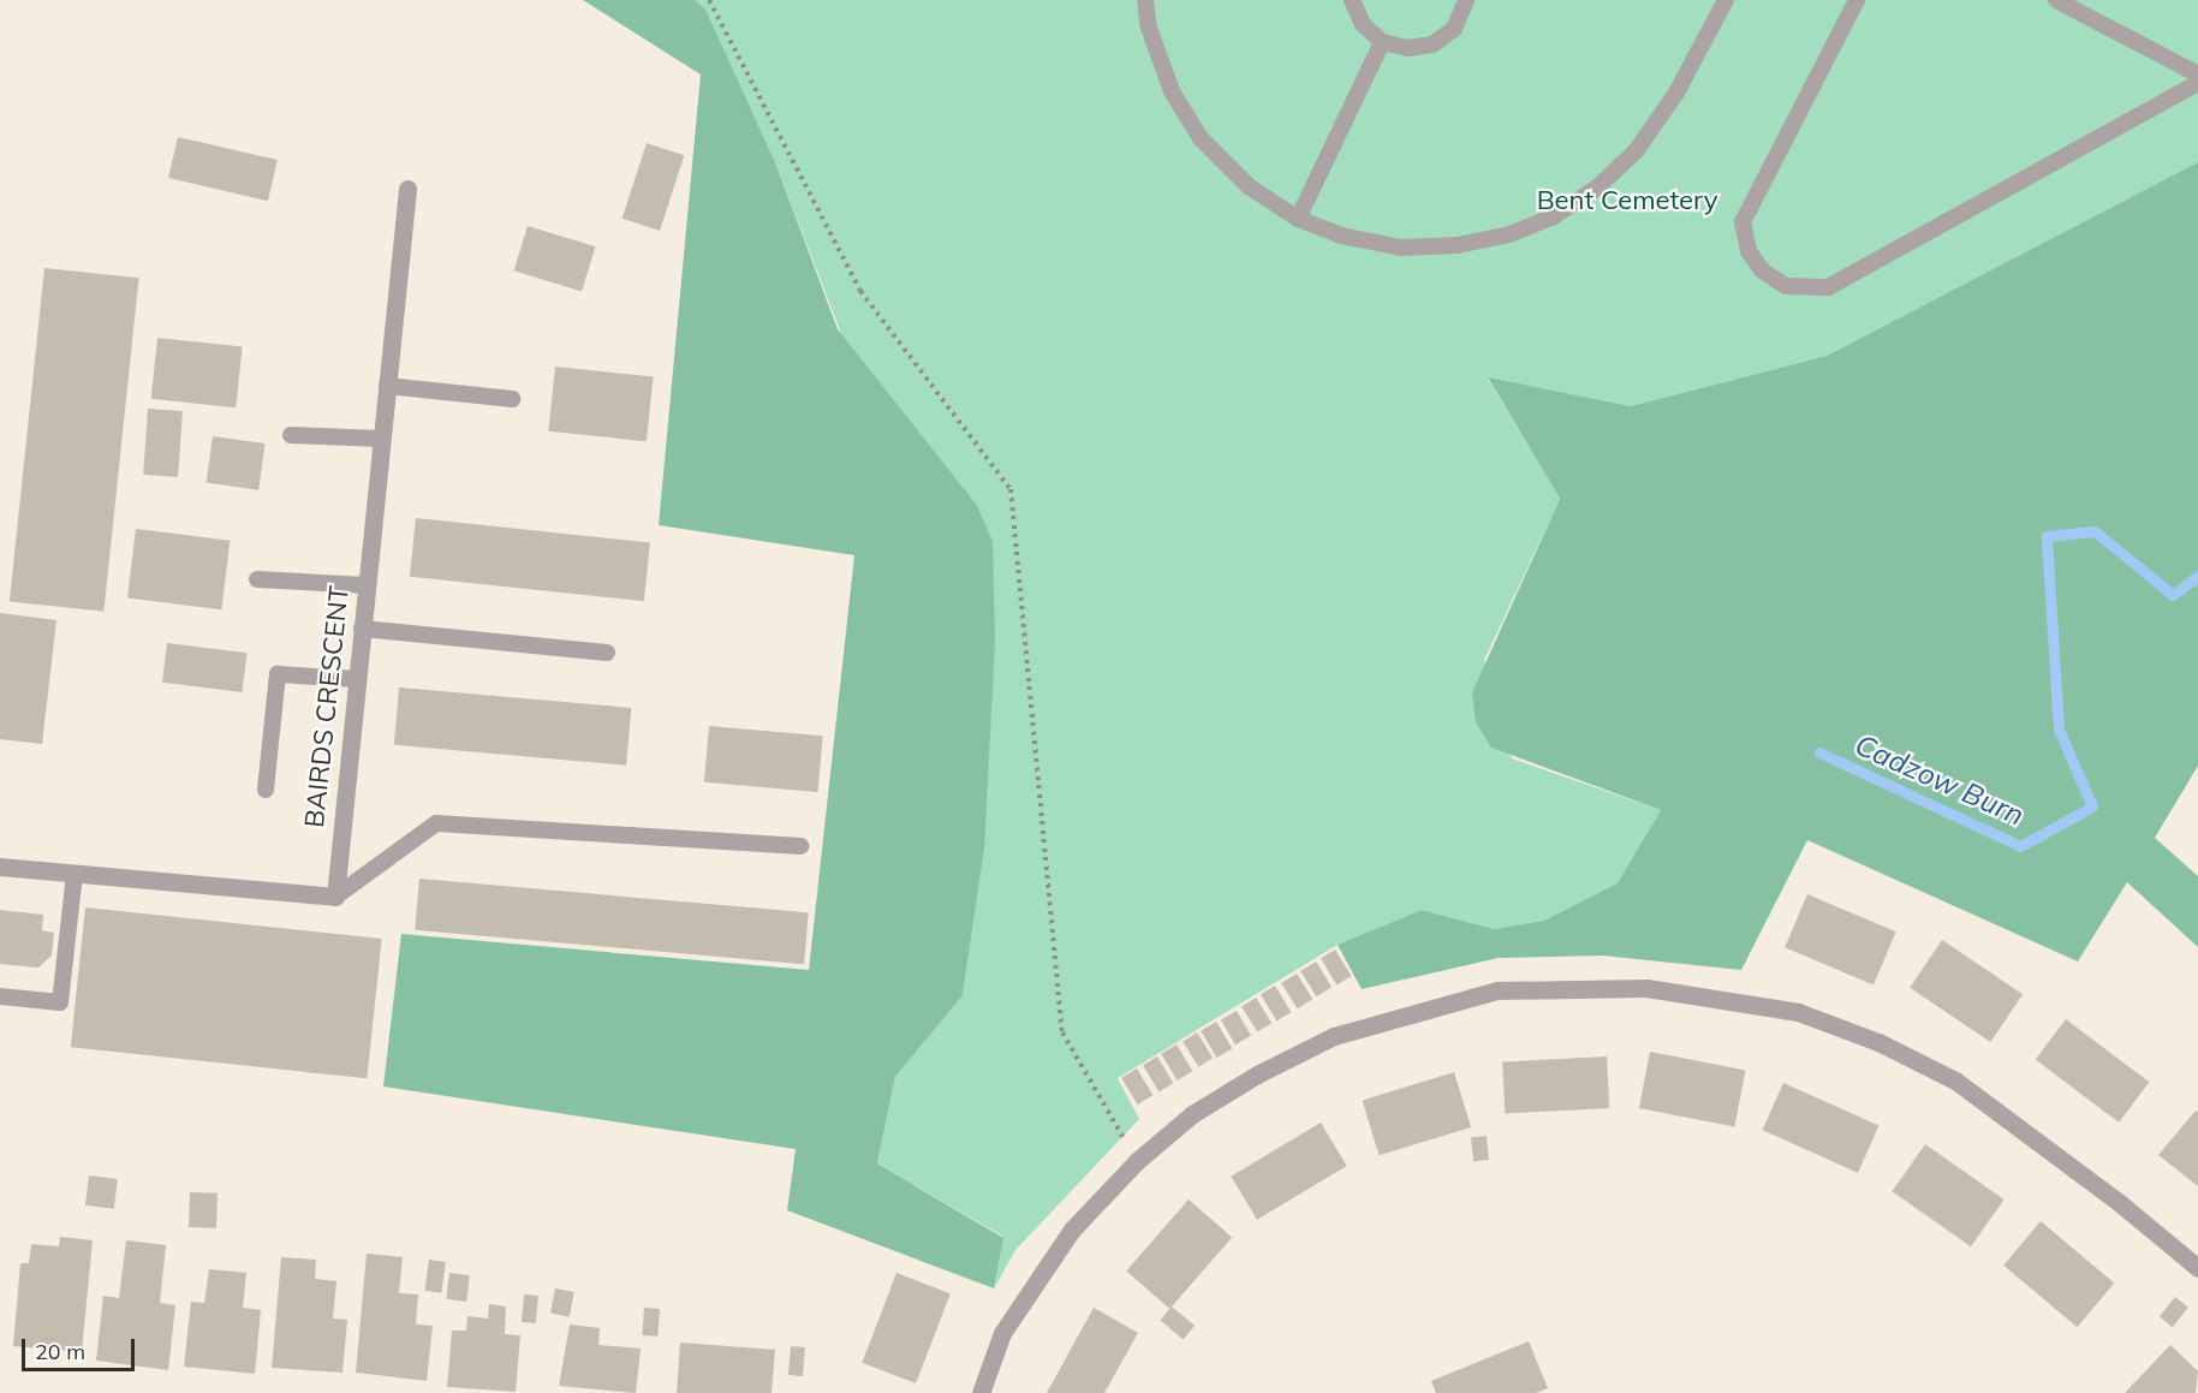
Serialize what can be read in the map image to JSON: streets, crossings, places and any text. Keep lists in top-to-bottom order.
{
  "streets": {
    "street": ["BAIRDS CRESCENT"]
  },
  "water": ["Cadzow Burn"],
  "parks": ["Bent Cemetery"],
  "scale_bar": "20 m"
}
